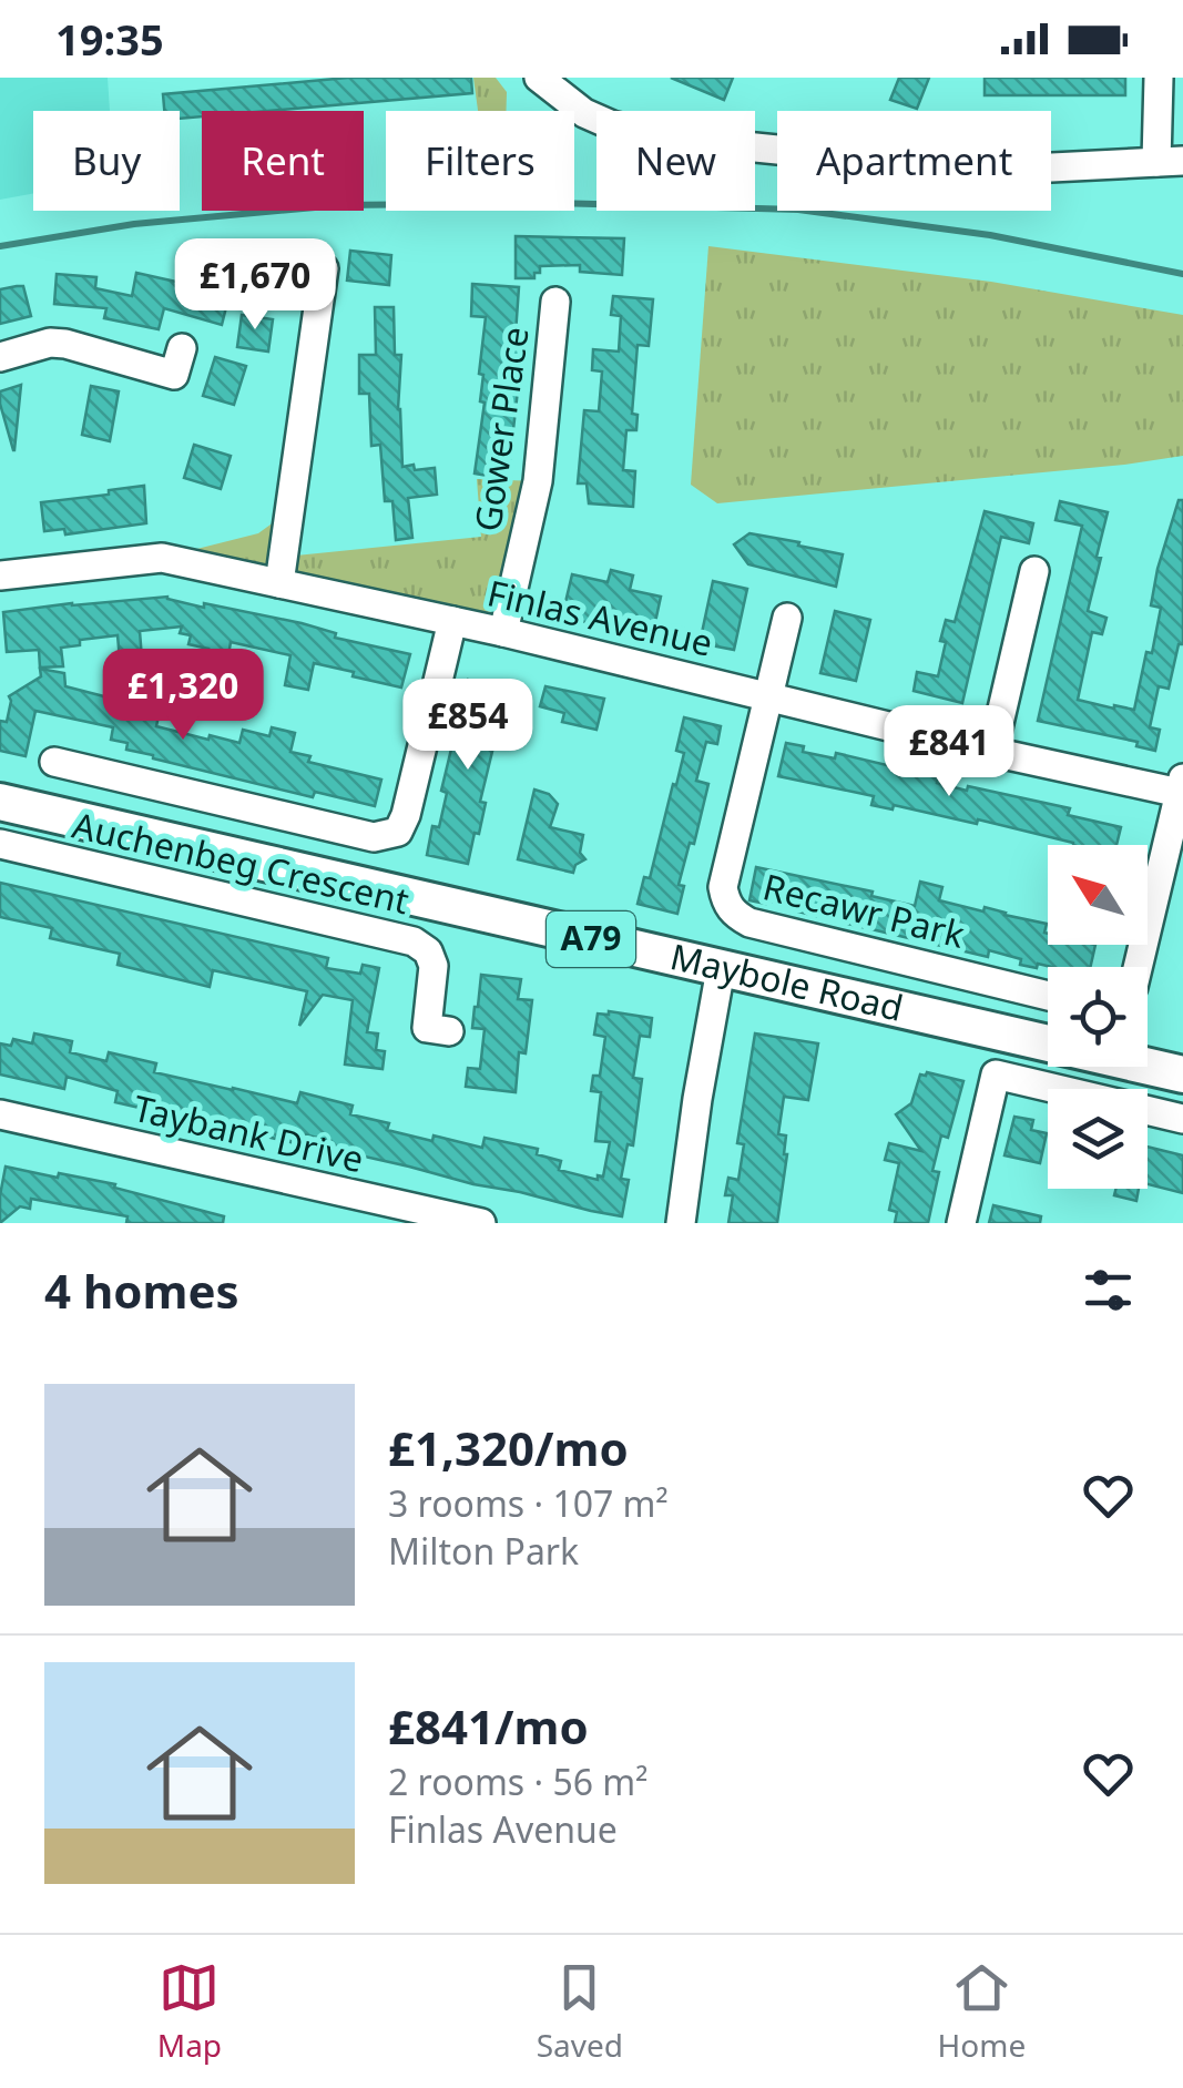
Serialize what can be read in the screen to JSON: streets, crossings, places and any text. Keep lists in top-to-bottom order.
{
  "streets": {
    "main road": ["A79", "Maybole Road"],
    "street": [
      "Gower Place",
      "Finlas Avenue",
      "Auchenbeg Crescent",
      "Recawr Park",
      "Taybank Drive"
    ]
  },
  "crossings": [
    ["Gower Place", "Finlas Avenue"],
    ["Finlas Avenue", "Recawr Park"]
  ],
  "north": "top left",
  "page": {
    "status": "19:35",
    "chip": [
      "Buy",
      "Rent",
      "Filters",
      "New",
      "Apartment"
    ],
    "price": [
      "£1,670",
      "£1,320",
      "£854",
      "£841"
    ],
    "heading": "4 homes",
    "list": [
      {
        "name": "£1,320/mo",
        "note": "3 rooms · 107 m² · Milton Park"
      },
      {
        "name": "£841/mo",
        "note": "2 rooms · 56 m² · Finlas Avenue"
      }
    ],
    "tabs": ["Map", "Saved", "Home"]
  }
}
